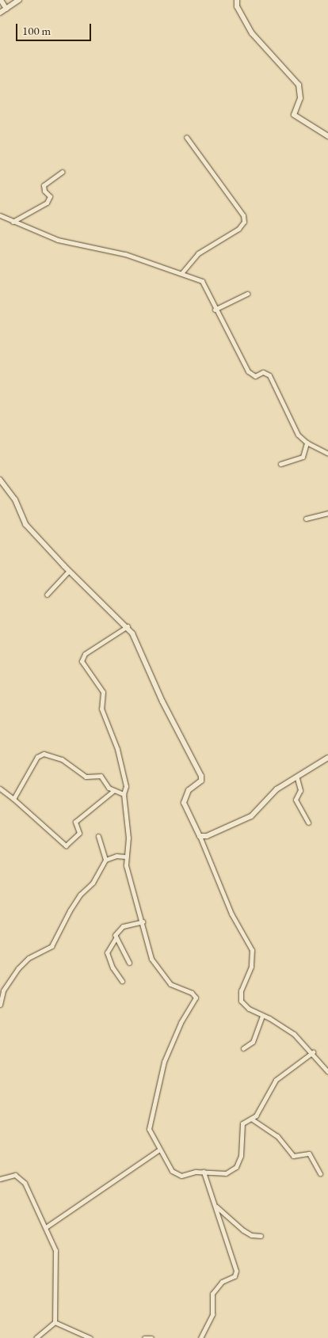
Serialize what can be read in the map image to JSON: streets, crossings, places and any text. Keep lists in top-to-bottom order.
{
  "scale_bar": "100 m"
}
